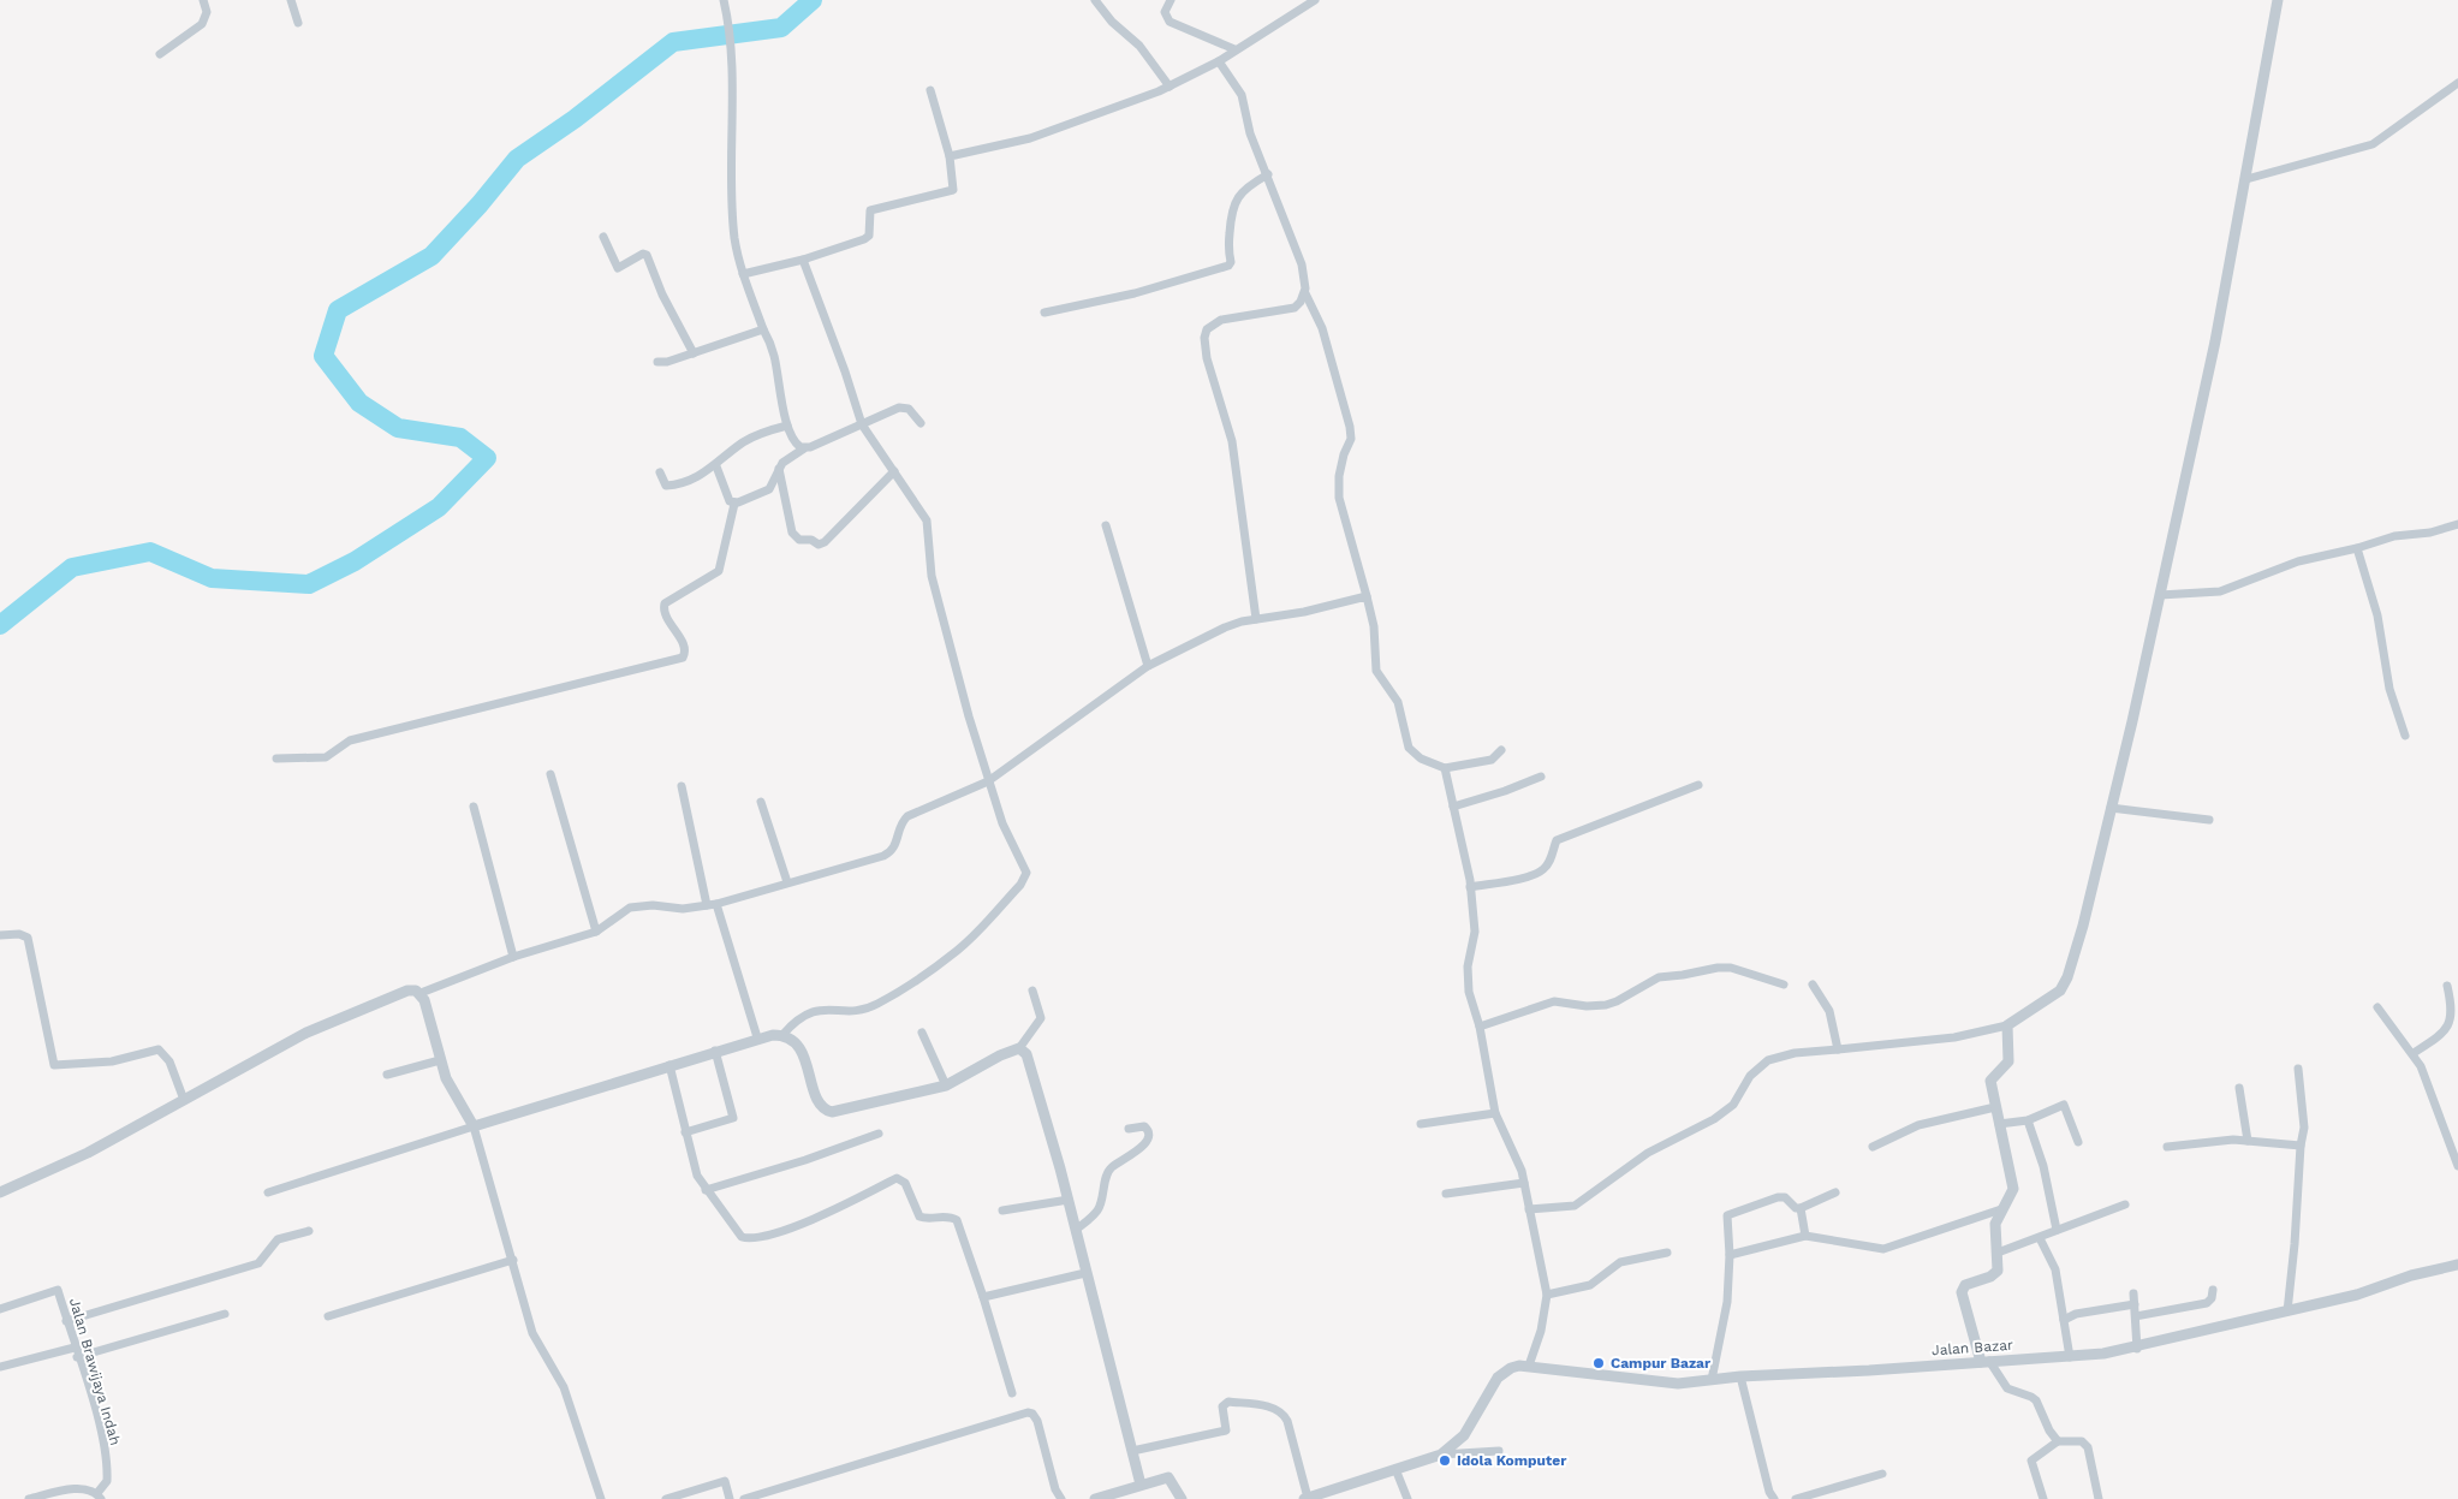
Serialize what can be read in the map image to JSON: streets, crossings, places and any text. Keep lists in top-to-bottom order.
{
  "streets": {
    "street": ["Jalan Bazar", "Jalan Brawijaya Indah"]
  },
  "places": ["Campur Bazar", "Idola Komputer"]
}
